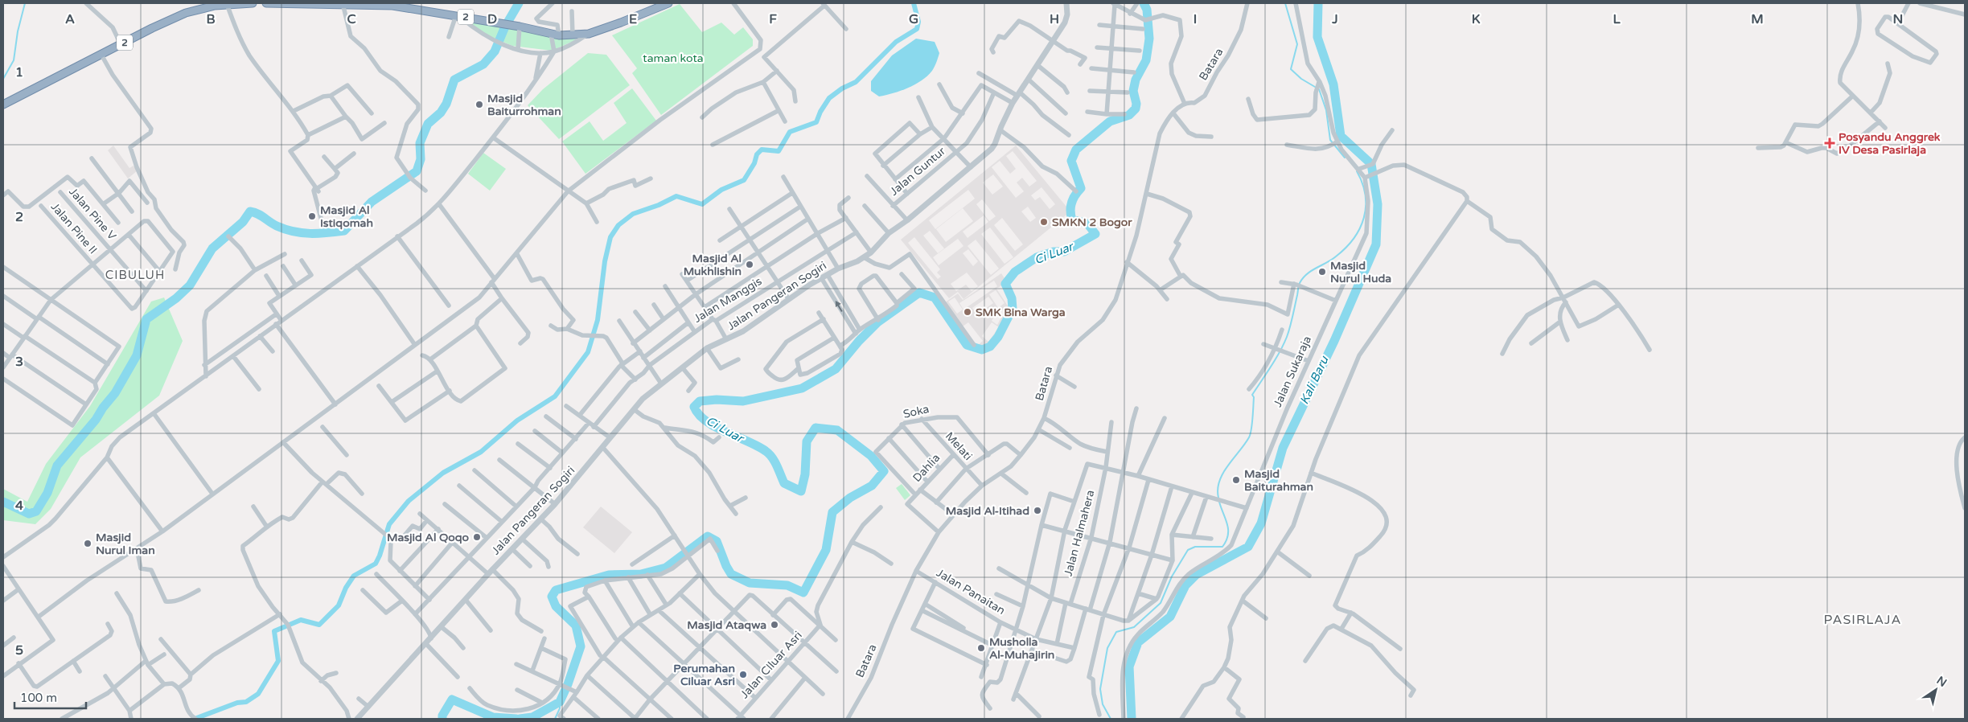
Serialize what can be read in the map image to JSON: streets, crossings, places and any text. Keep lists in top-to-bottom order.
{
  "streets": {
    "highway": ["2"],
    "street": [
      "Batara",
      "Jalan Guntur",
      "Jalan Pine V",
      "Jalan Pine II",
      "Jalan Pangeran Sogiri",
      "Jalan Manggis",
      "Jalan Sukaraja",
      "Soka",
      "Melati",
      "Dahlia",
      "Jalan Halmahera",
      "Jalan Panaitan",
      "Jalan CIluar Asri"
    ]
  },
  "crossings": [
    ["Batara", "Melati"],
    ["Batara", "Jalan Panaitan"],
    ["Jalan Pine V", "Jalan Pine II"],
    ["Soka", "Melati"],
    ["Soka", "Dahlia"],
    ["Melati", "Dahlia"],
    ["Jalan Halmahera", "Jalan Panaitan"]
  ],
  "districts": ["CIBULUH", "PASIRLAJA"],
  "water": ["Ci Luar", "Kali Baru"],
  "parks": ["taman kota"],
  "places": {
    "other": [
      "Masjid Baiturrohman",
      "Masjid Al Istiqomah",
      "SMKN 2 Bogor",
      "Masjid Al Mukhlishin",
      "Masjid Nurul Huda",
      "SMK Bina Warga",
      "Masjid Baiturahman",
      "Masjid Al-Itihad",
      "Masjid Al Qoqo",
      "Masjid Nurul Iman",
      "Masjid Ataqwa",
      "Musholla Al-Muhajirin",
      "Perumahan Ciluar Asri"
    ],
    "health": ["Posyandu Anggrek IV Desa Pasirlaja"]
  },
  "scale_bar": "100 m",
  "north": "top right",
  "grid": {
    "columns": [
      "A",
      "B",
      "C",
      "D",
      "E",
      "F",
      "G",
      "H",
      "I",
      "J",
      "K",
      "L",
      "M",
      "N"
    ],
    "rows": [
      "1",
      "2",
      "3",
      "4",
      "5"
    ]
  }
}
